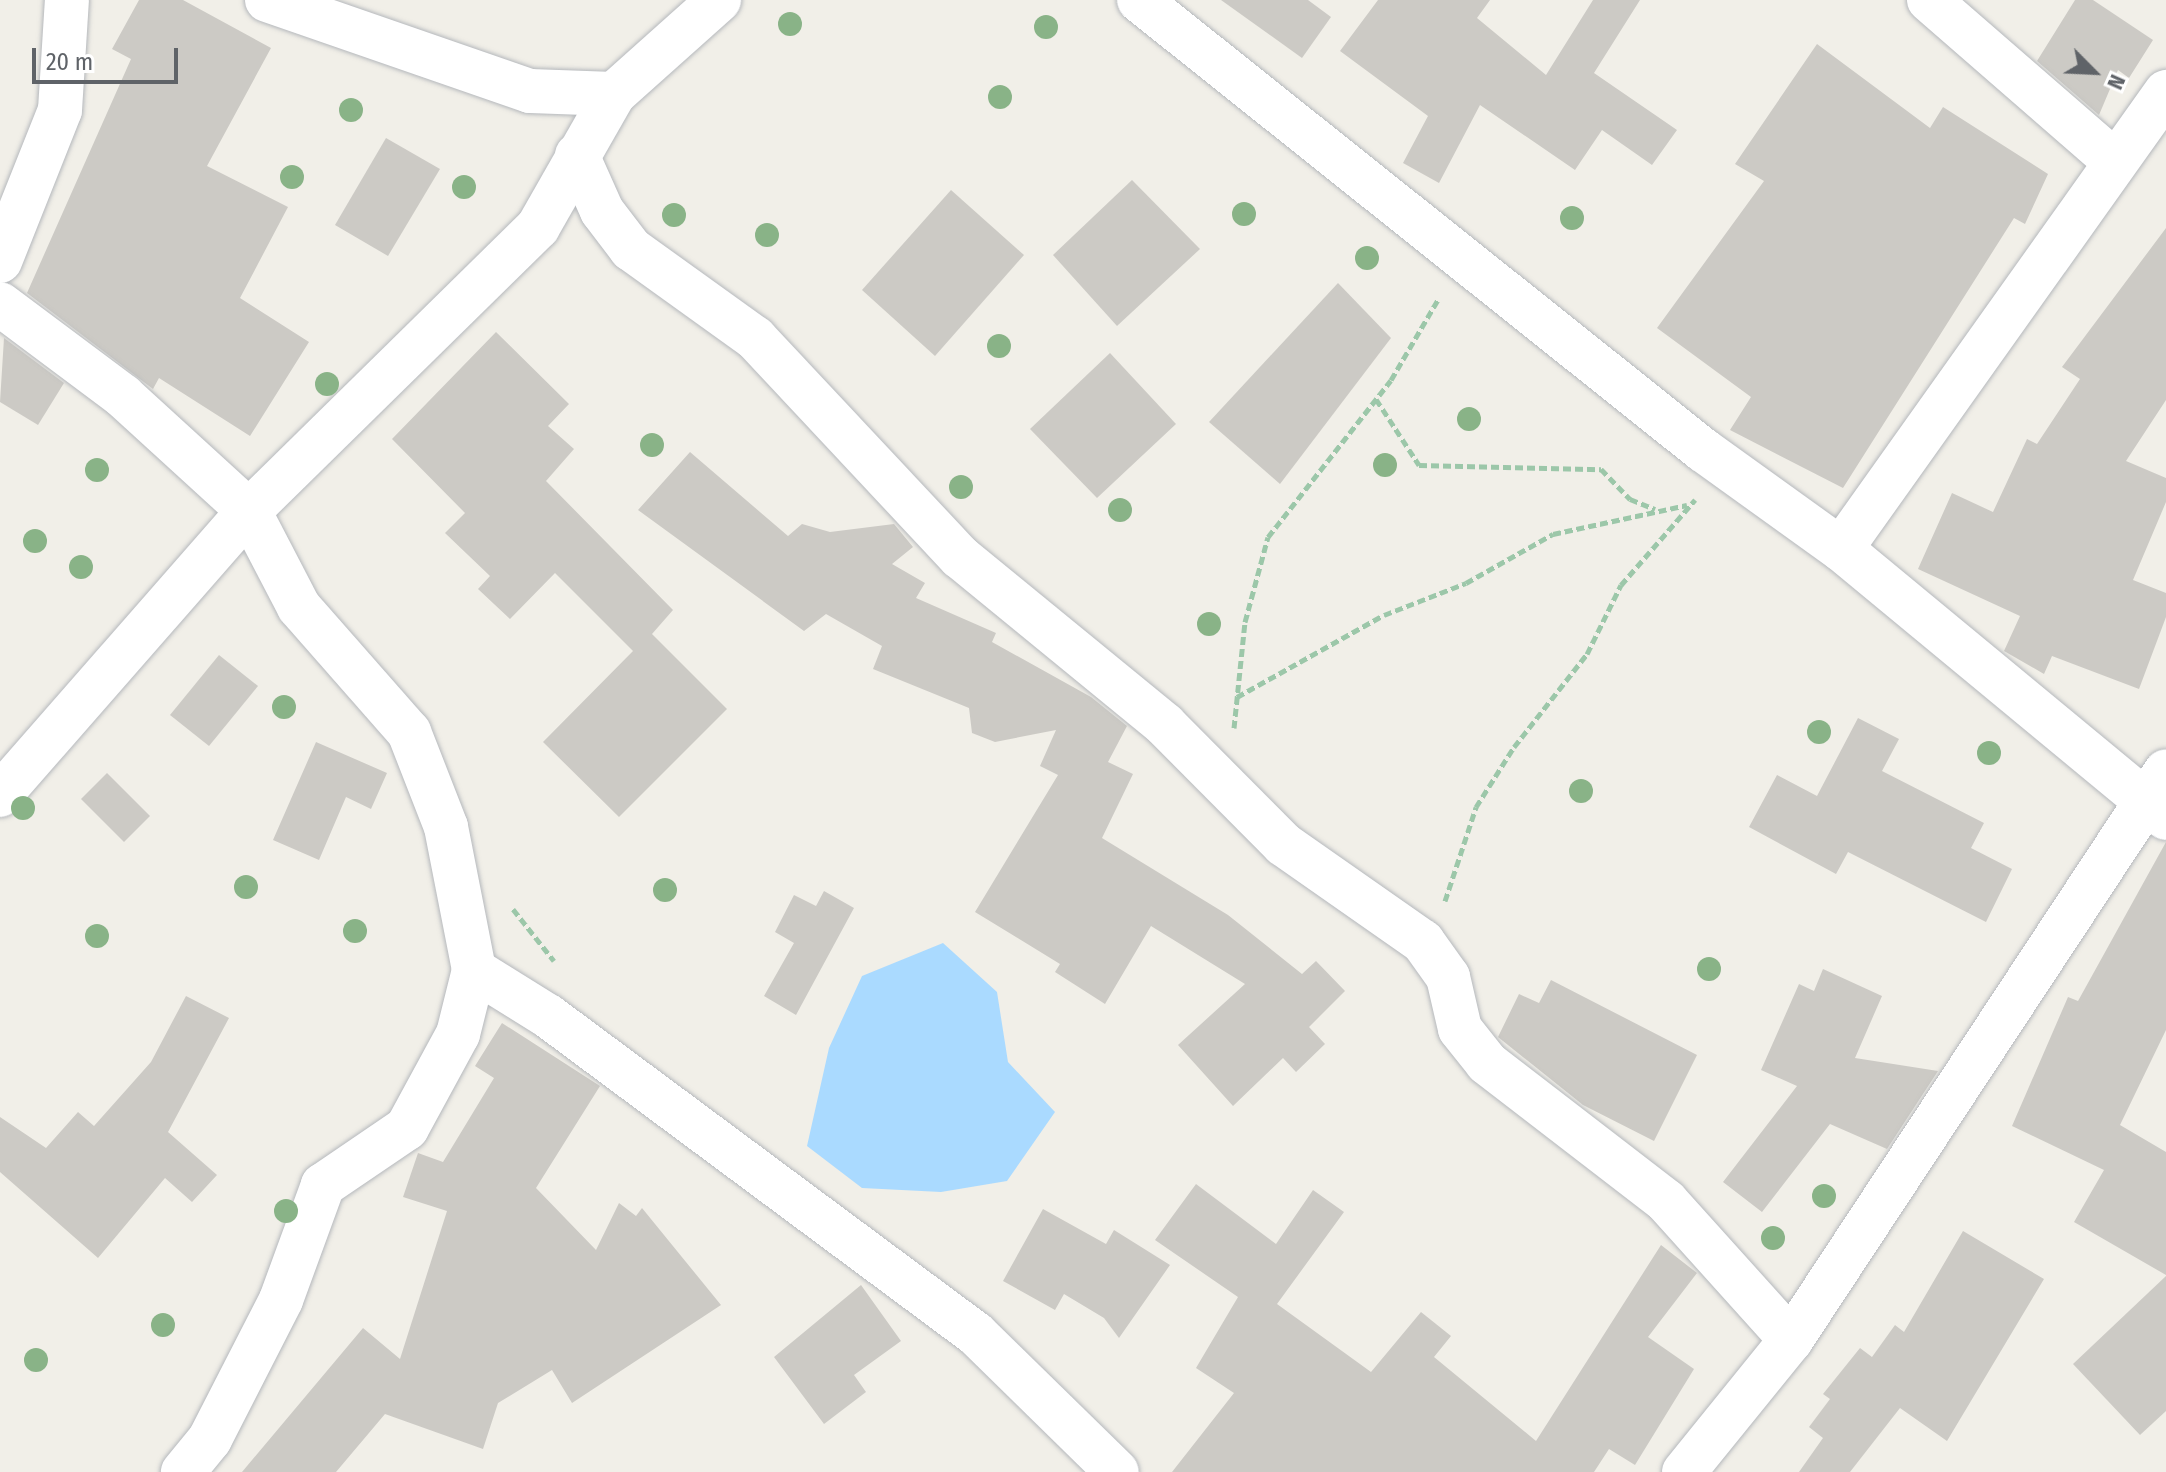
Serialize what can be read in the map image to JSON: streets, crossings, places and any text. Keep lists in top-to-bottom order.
{
  "scale_bar": "20 m",
  "north": "bottom right"
}
